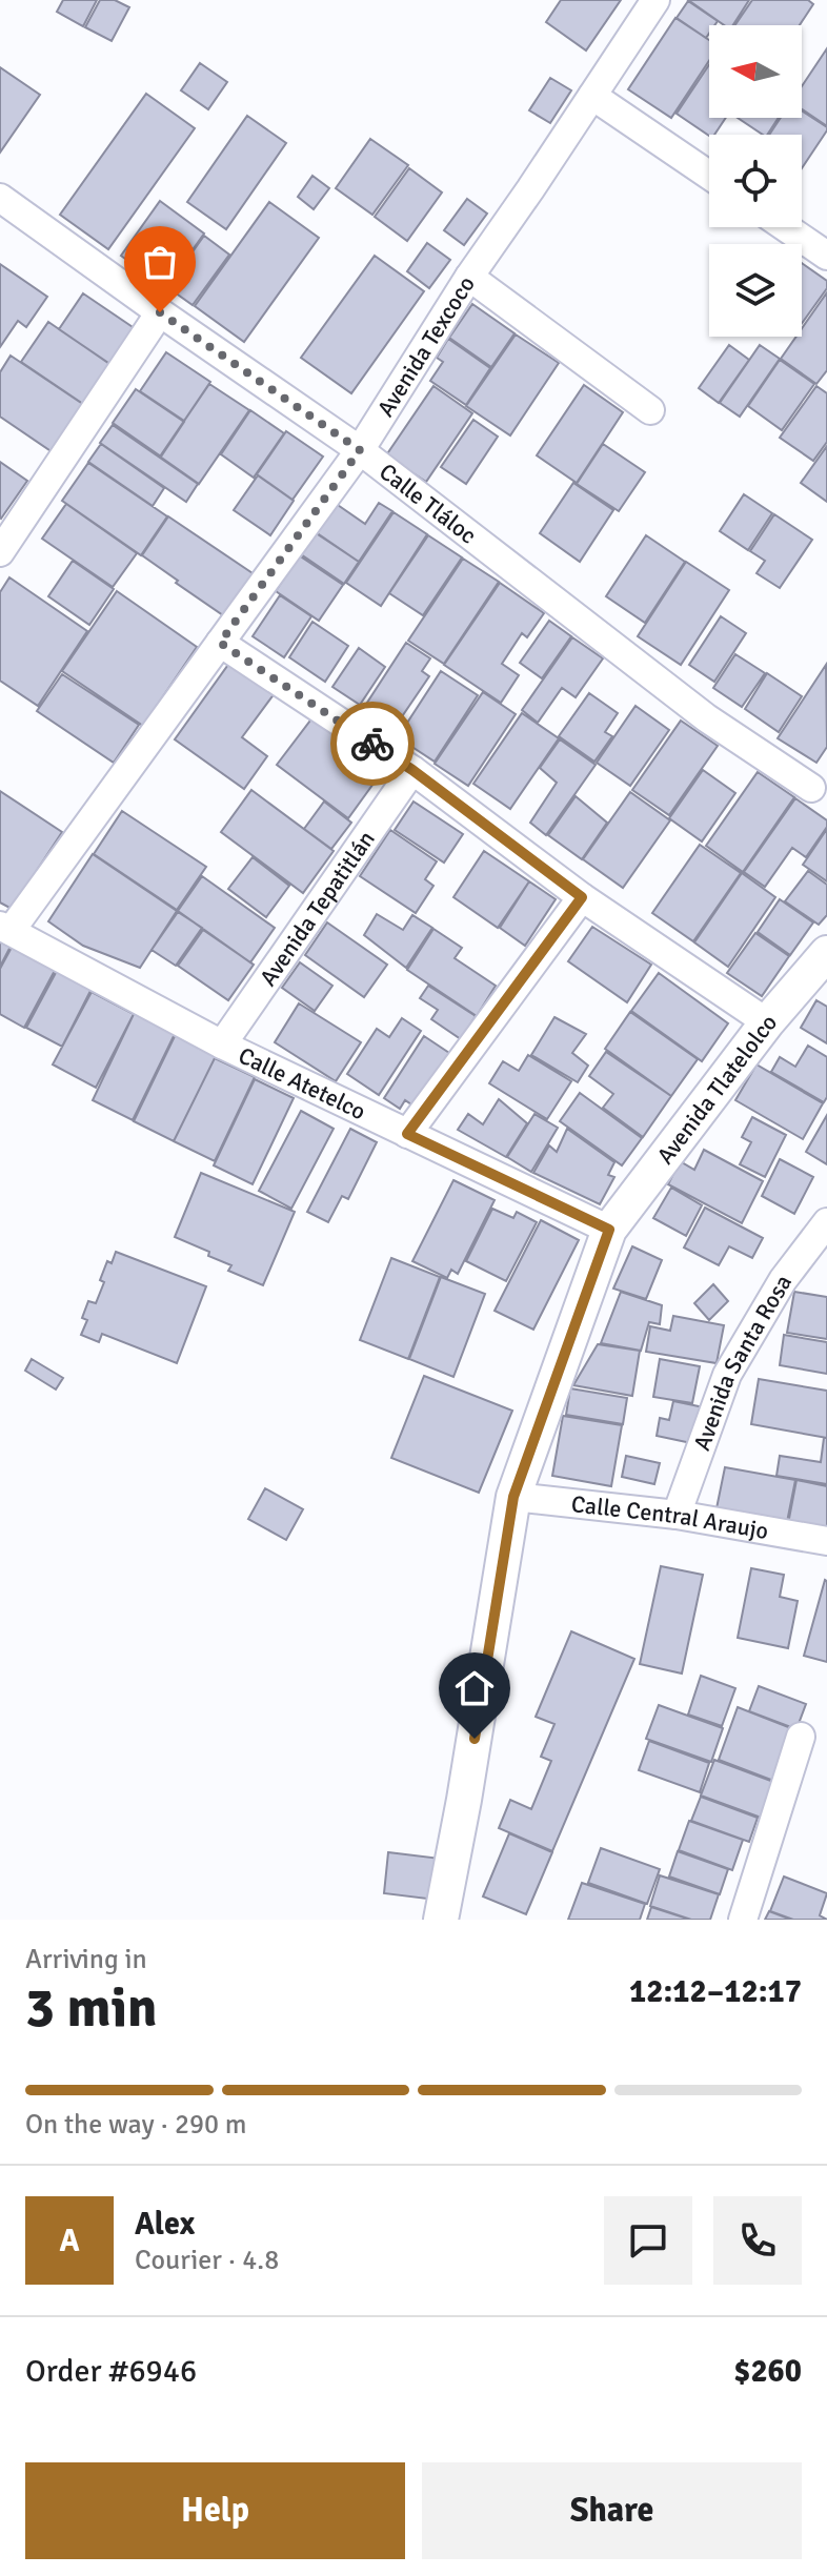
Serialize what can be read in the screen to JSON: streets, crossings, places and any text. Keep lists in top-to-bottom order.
{
  "streets": {
    "street": [
      "Avenida Texcoco",
      "Calle Tláloc",
      "Avenida Tepatitlán",
      "Calle Atetelco",
      "Avenida Tlatelolco",
      "Avenida Santa Rosa",
      "Calle Central Araujo"
    ]
  },
  "crossings": [
    ["Avenida Texcoco", "Calle Tláloc"],
    ["Avenida Texcoco", "Calle Atetelco"],
    ["Avenida Tepatitlán", "Calle Atetelco"],
    ["Calle Atetelco", "Avenida Tlatelolco"],
    ["Avenida Tlatelolco", "Calle Central Araujo"],
    ["Avenida Santa Rosa", "Calle Central Araujo"]
  ],
  "north": "left",
  "page": {
    "heading": ["3 min", "Arriving in", "12:12–12:17"],
    "panel": [
      "Alex",
      "Courier · 4.8",
      "Order #6946",
      "$260"
    ],
    "bar": "On the way · 290 m",
    "round": "A",
    "buttons": ["Help", "Share"]
  }
}
